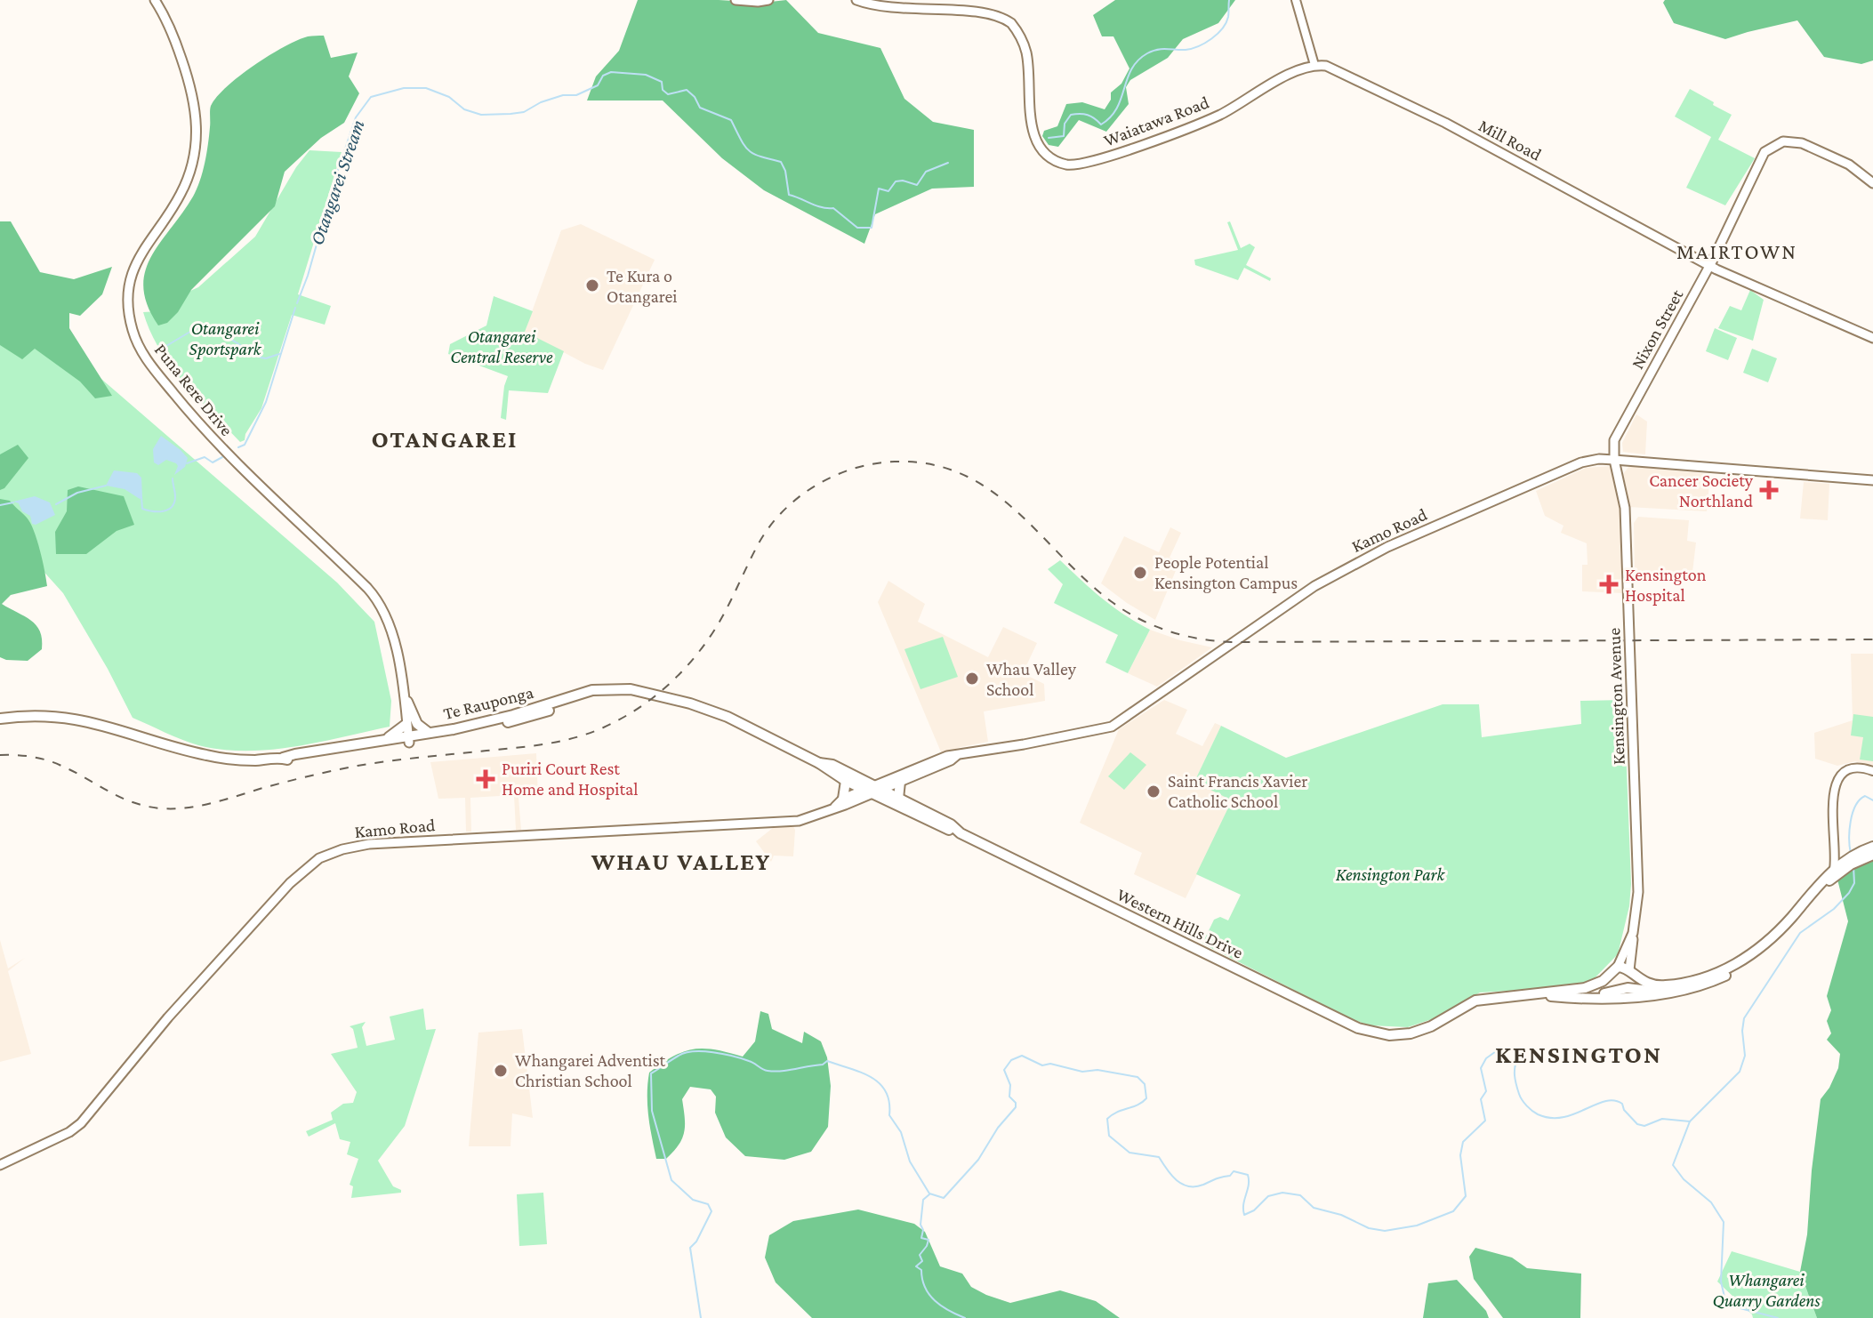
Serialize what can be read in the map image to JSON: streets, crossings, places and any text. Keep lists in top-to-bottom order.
{
  "streets": {
    "highway": ["Te Rauponga", "Western Hills Drive"],
    "main road": [
      "Waiatawa Road",
      "Mill Road",
      "Nixon Street",
      "Puna Rere Drive",
      "Kamo Road",
      "Kensington Avenue"
    ]
  },
  "crossings": [
    ["Waiatawa Road", "Mill Road"],
    ["Mill Road", "Nixon Street"],
    ["Puna Rere Drive", "Te Rauponga"],
    ["Kamo Road", "Kensington Avenue"],
    ["Kamo Road", "Te Rauponga"],
    ["Kamo Road", "Western Hills Drive"],
    ["Kensington Avenue", "Western Hills Drive"],
    ["Te Rauponga", "Western Hills Drive"]
  ],
  "districts": [
    "MAIRTOWN",
    "OTANGAREI",
    "WHAU VALLEY",
    "KENSINGTON"
  ],
  "water": ["Otangarei Stream"],
  "parks": [
    "Otangarei Sportspark",
    "Otangarei Central Reserve",
    "Kensington Park",
    "Whangarei Quarry Gardens"
  ],
  "places": {
    "other": [
      "Te Kura o Otangarei",
      "People Potential Kensington Campus",
      "Whau Valley School",
      "Saint Francis Xavier Catholic School",
      "Whangarei Adventist Christian School"
    ],
    "health": ["Cancer Society Northland", "Kensington Hospital", "Puriri Court Rest Home and Hospital"]
  }
}
